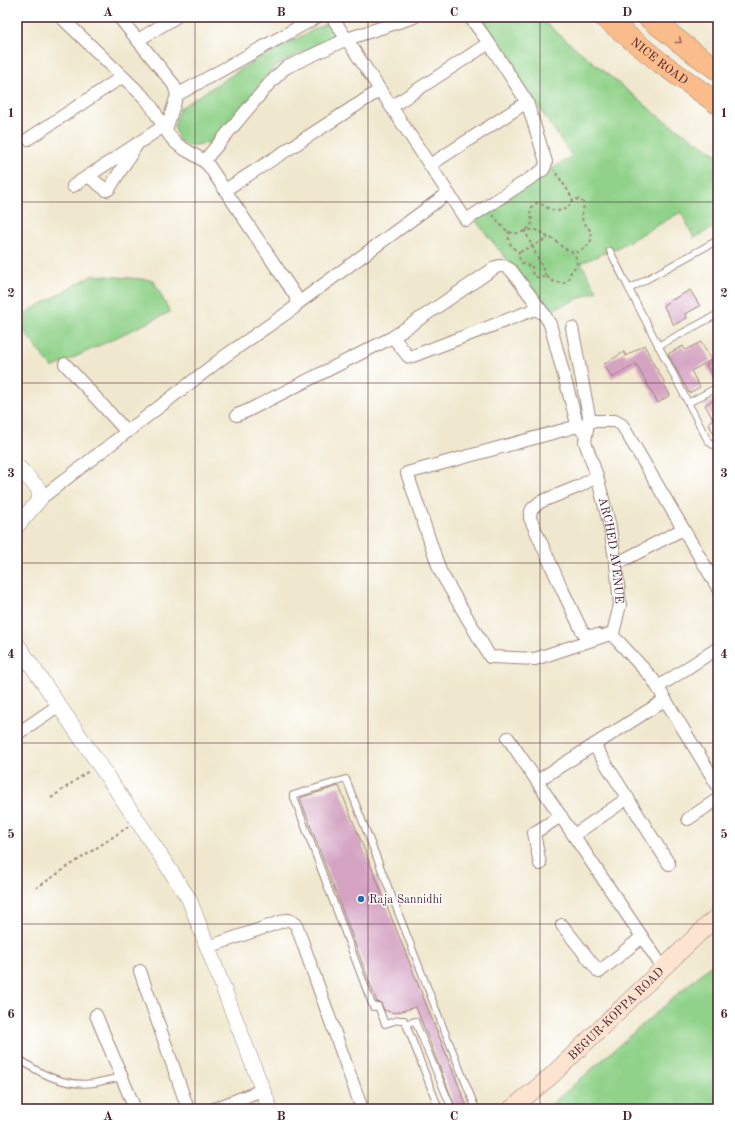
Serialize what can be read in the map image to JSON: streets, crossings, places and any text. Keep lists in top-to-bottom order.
{
  "streets": {
    "highway": ["NICE ROAD"],
    "main road": ["BEGUR-KOPPA ROAD"],
    "street": ["ARCHED AVENUE"]
  },
  "places": ["Raja Sannidhi"],
  "grid": {
    "columns": [
      "A",
      "B",
      "C",
      "D"
    ],
    "rows": [
      "1",
      "2",
      "3",
      "4",
      "5",
      "6"
    ]
  }
}
